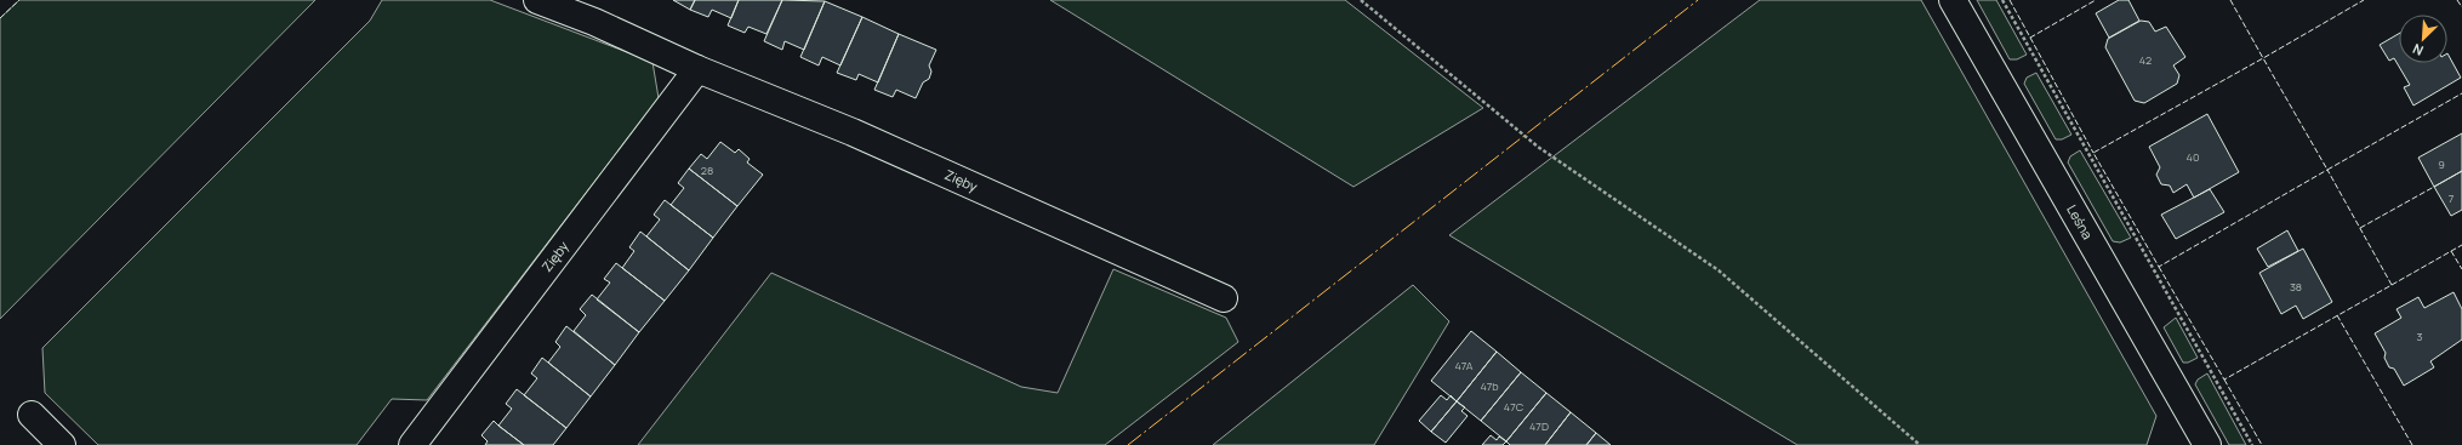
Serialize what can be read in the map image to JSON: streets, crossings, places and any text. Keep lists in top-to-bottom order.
{
  "streets": {
    "street": ["Zięby", "Leśna"]
  },
  "house_numbers": [
    "42",
    "40",
    "9",
    "28",
    "7",
    "38",
    "3",
    "47A",
    "47b",
    "47C",
    "47D"
  ],
  "north": "bottom left"
}
